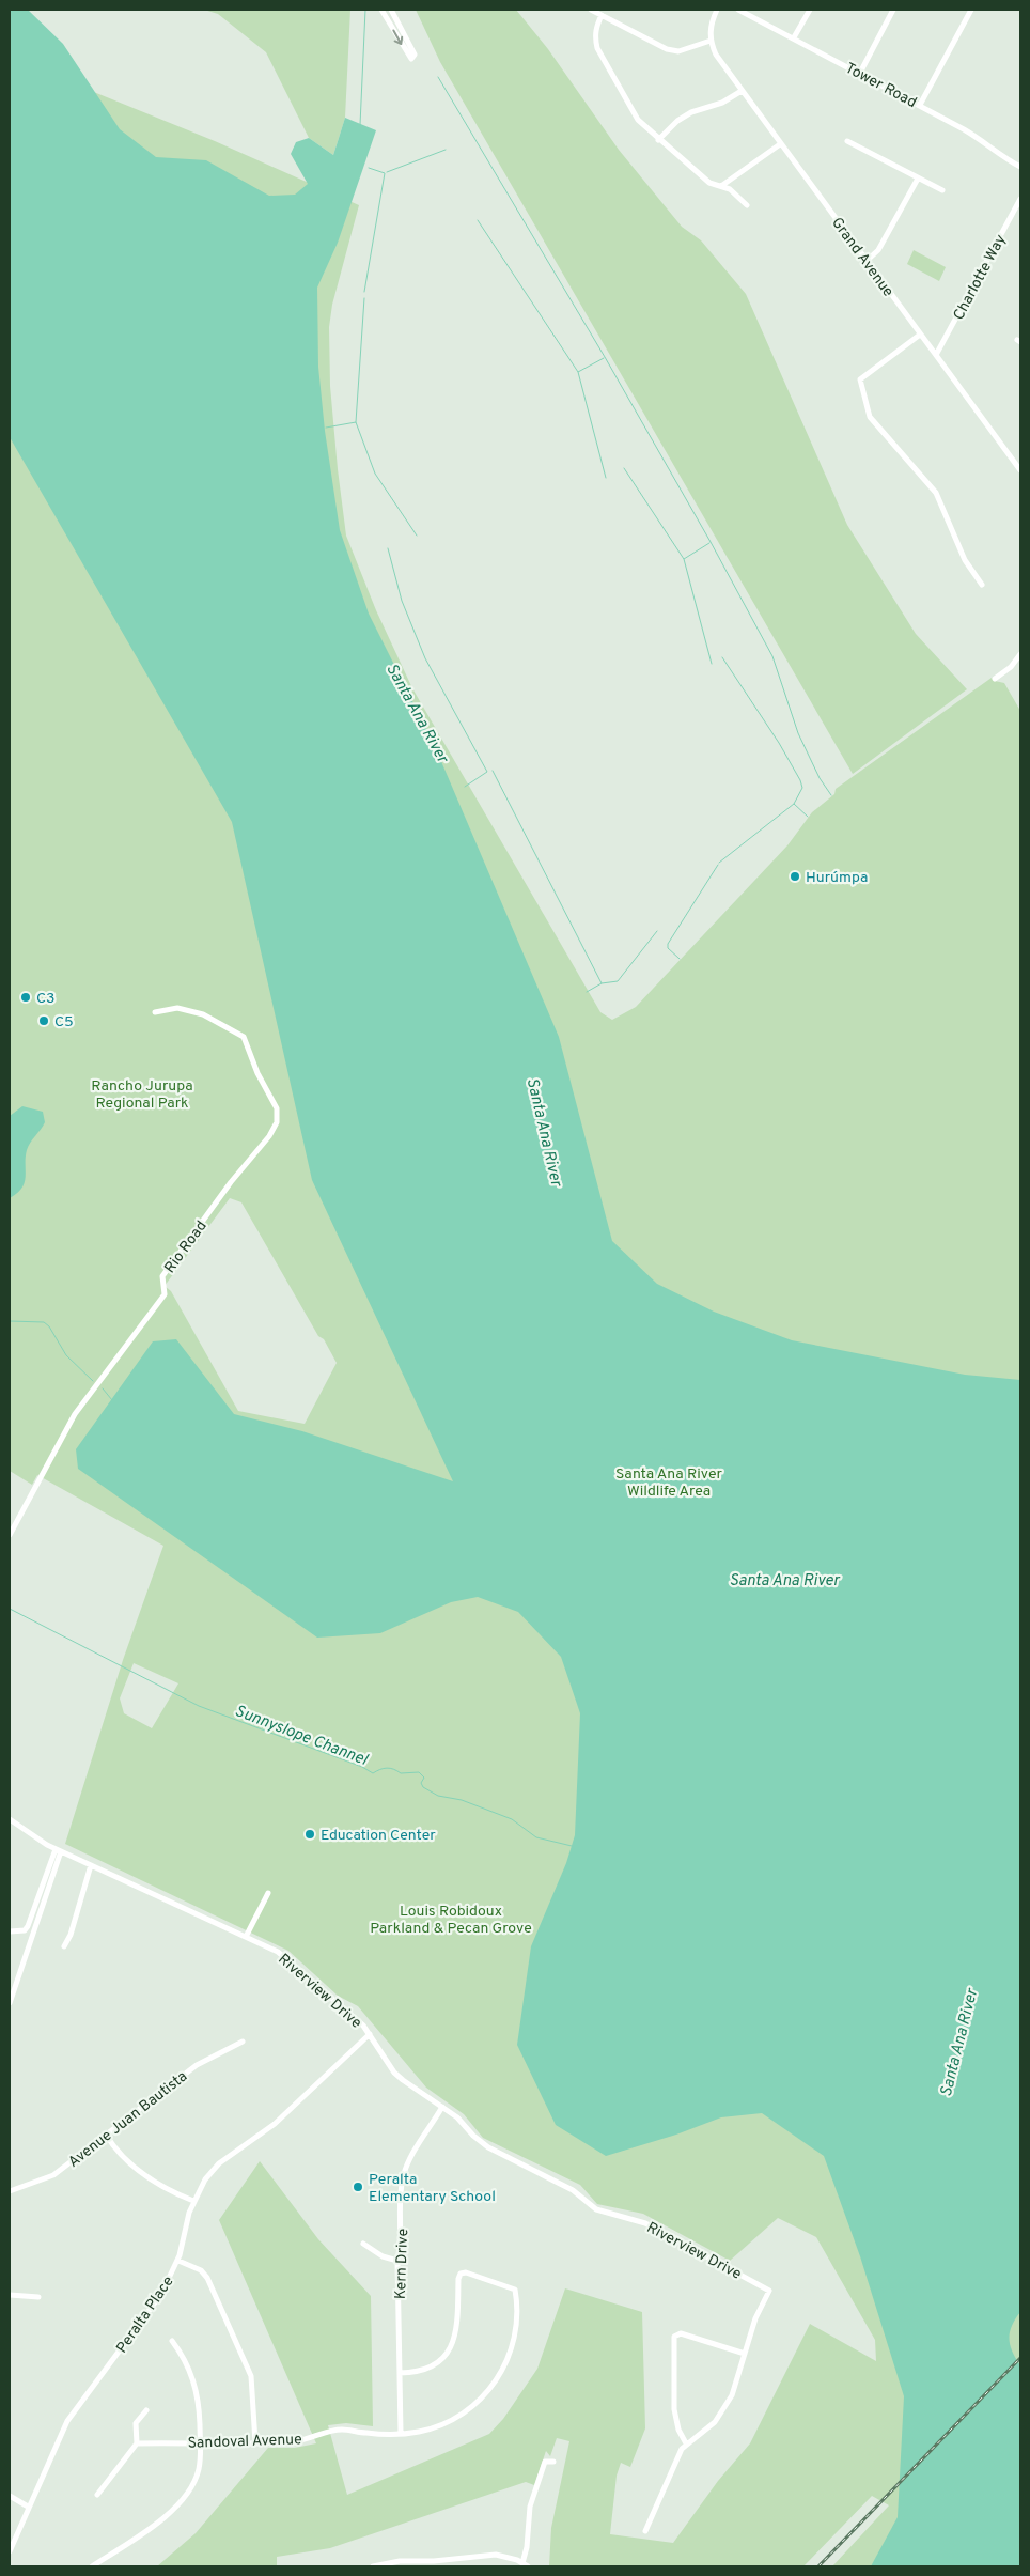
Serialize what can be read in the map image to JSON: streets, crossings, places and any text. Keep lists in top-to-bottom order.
{
  "streets": {
    "street": [
      "Tower Road",
      "Grand Avenue",
      "Charlotte Way",
      "Rio Road",
      "Riverview Drive",
      "Avenue Juan Bautista",
      "Kern Drive",
      "Peralta Place",
      "Sandoval Avenue"
    ]
  },
  "crossings": [
    ["Grand Avenue", "Charlotte Way"],
    ["Riverview Drive", "Kern Drive"],
    ["Riverview Drive", "Peralta Place"],
    ["Kern Drive", "Sandoval Avenue"]
  ],
  "water": ["Santa Ana River", "Sunnyslope Channel"],
  "parks": ["Rancho Jurupa Regional Park", "Santa Ana River Wildlife Area", "Louis Robidoux Parkland & Pecan Grove"],
  "places": [
    "Hurúmpa",
    "C3",
    "C5",
    "Education Center",
    "Peralta Elementary School"
  ]
}
